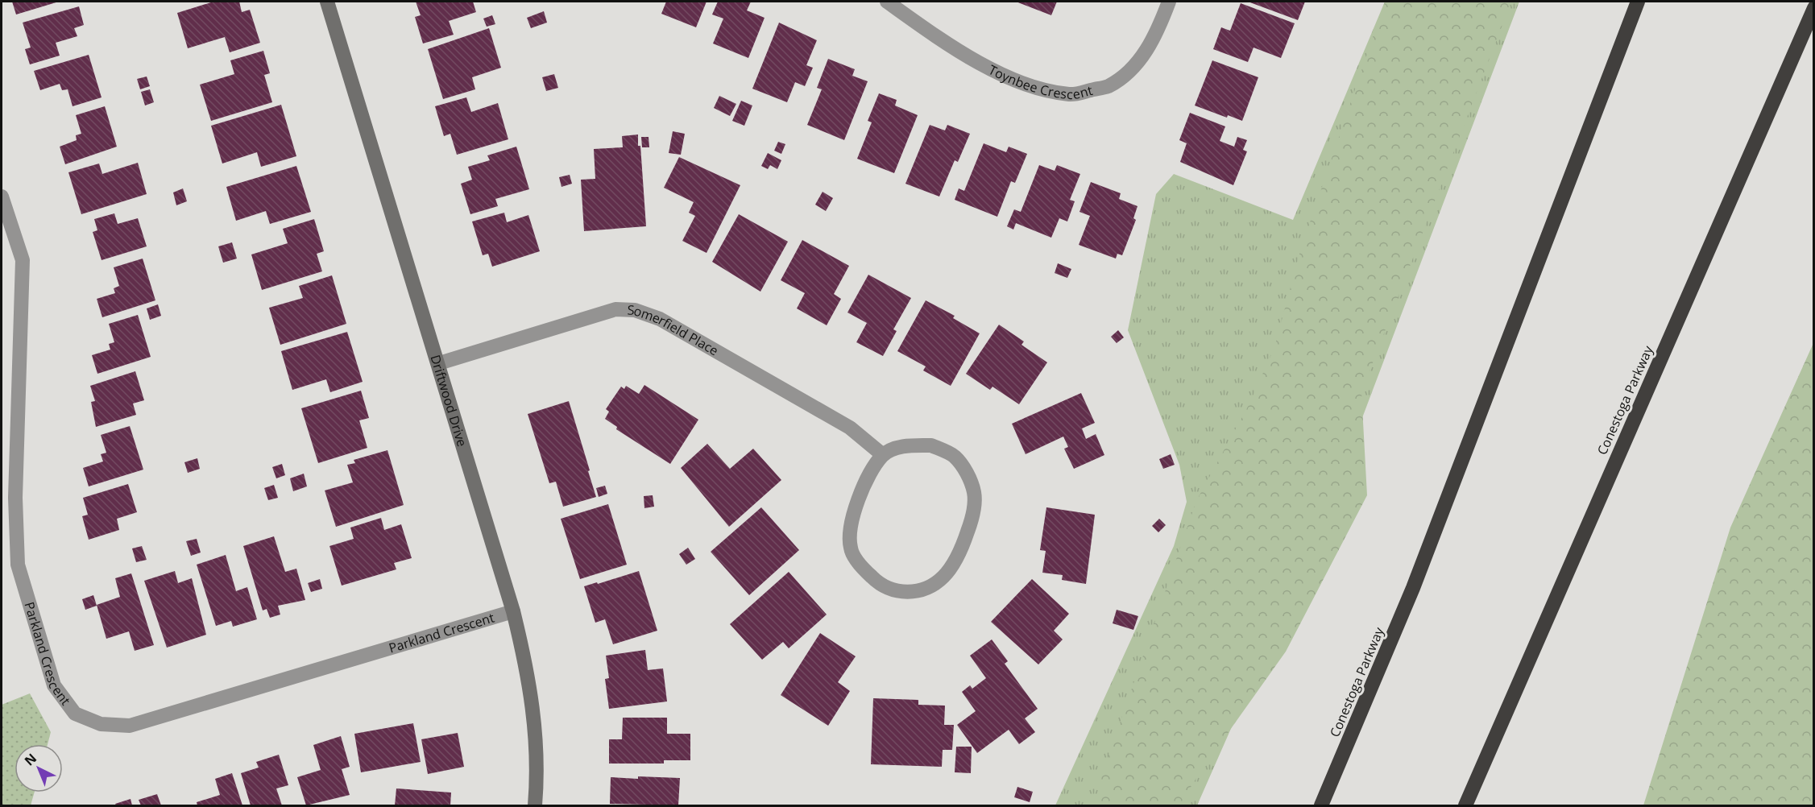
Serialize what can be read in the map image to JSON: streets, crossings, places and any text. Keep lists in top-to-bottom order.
{
  "streets": {
    "highway": ["Conestoga Parkway"],
    "street": [
      "Toynbee Crescent",
      "Somerfield Place",
      "Driftwood Drive",
      "Parkland Crescent"
    ]
  },
  "crossings": [
    ["Somerfield Place", "Driftwood Drive"],
    ["Driftwood Drive", "Parkland Crescent"]
  ],
  "north": "top left"
}
